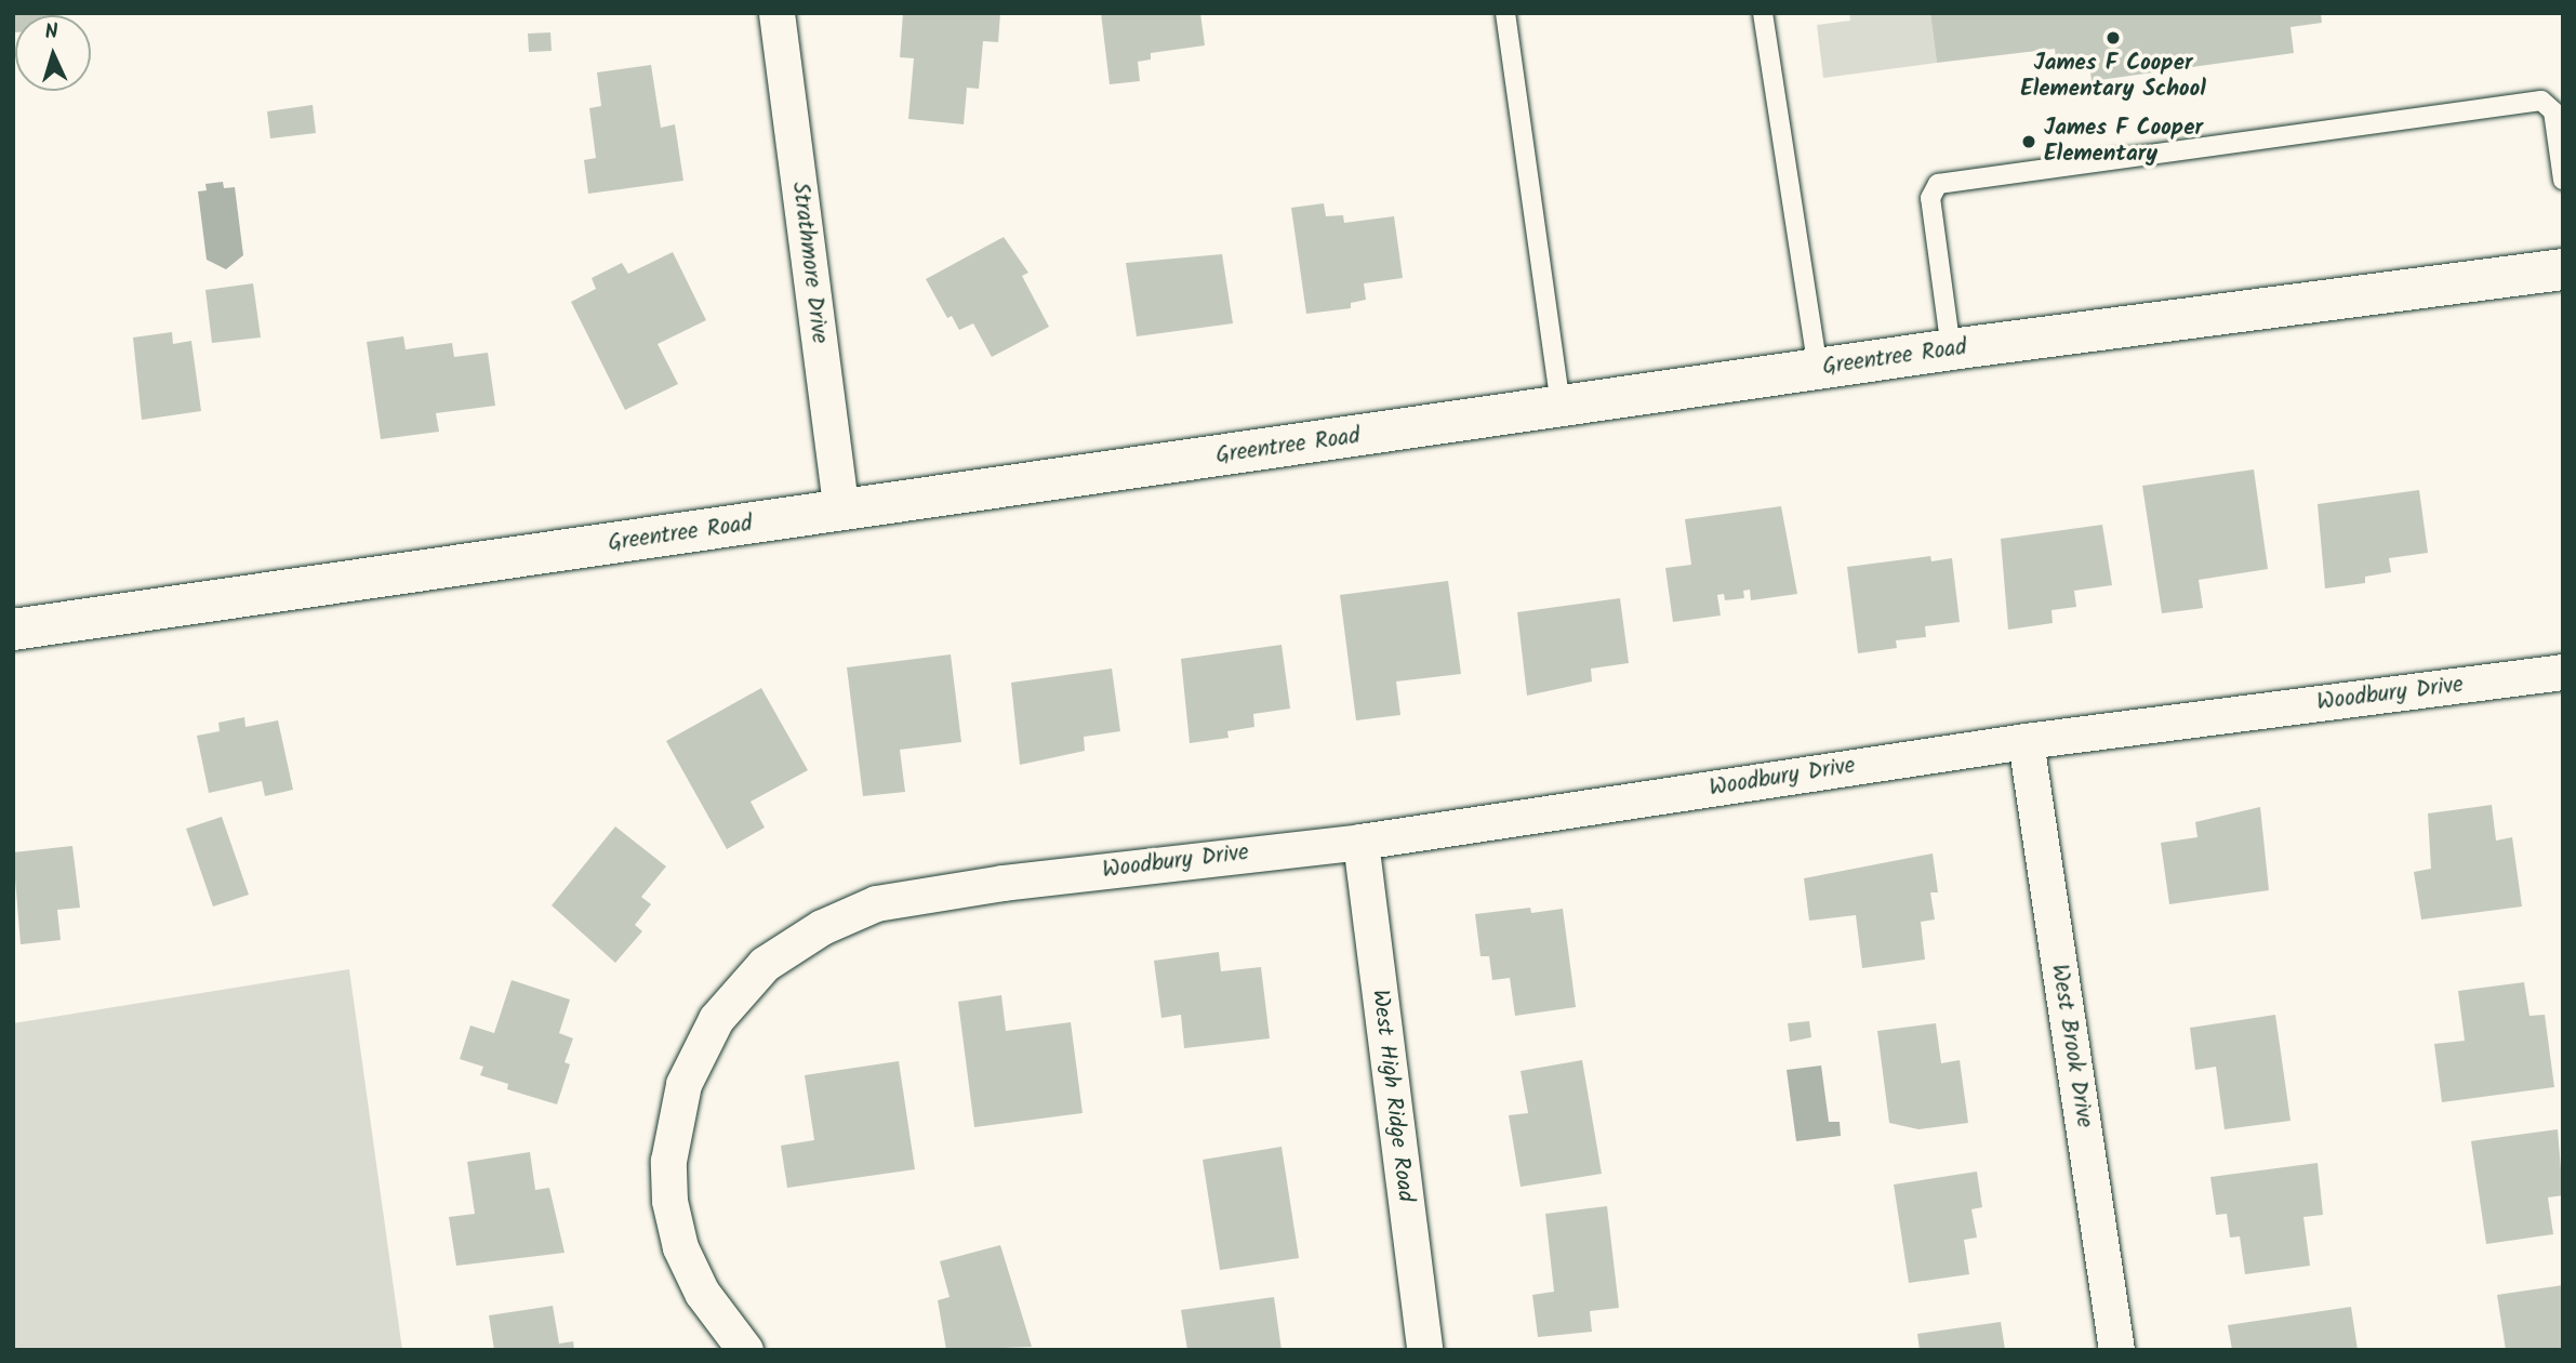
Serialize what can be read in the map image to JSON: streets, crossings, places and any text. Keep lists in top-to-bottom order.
{
  "streets": {
    "main road": ["Greentree Road"],
    "street": [
      "Strathmore Drive",
      "Woodbury Drive",
      "West Brook Drive",
      "West High Ridge Road"
    ]
  },
  "crossings": [
    ["Strathmore Drive", "Greentree Road"],
    ["Woodbury Drive", "West Brook Drive"],
    ["Woodbury Drive", "West High Ridge Road"]
  ],
  "places": ["James F Cooper Elementary School", "James F Cooper Elementary"],
  "north": "top"
}
